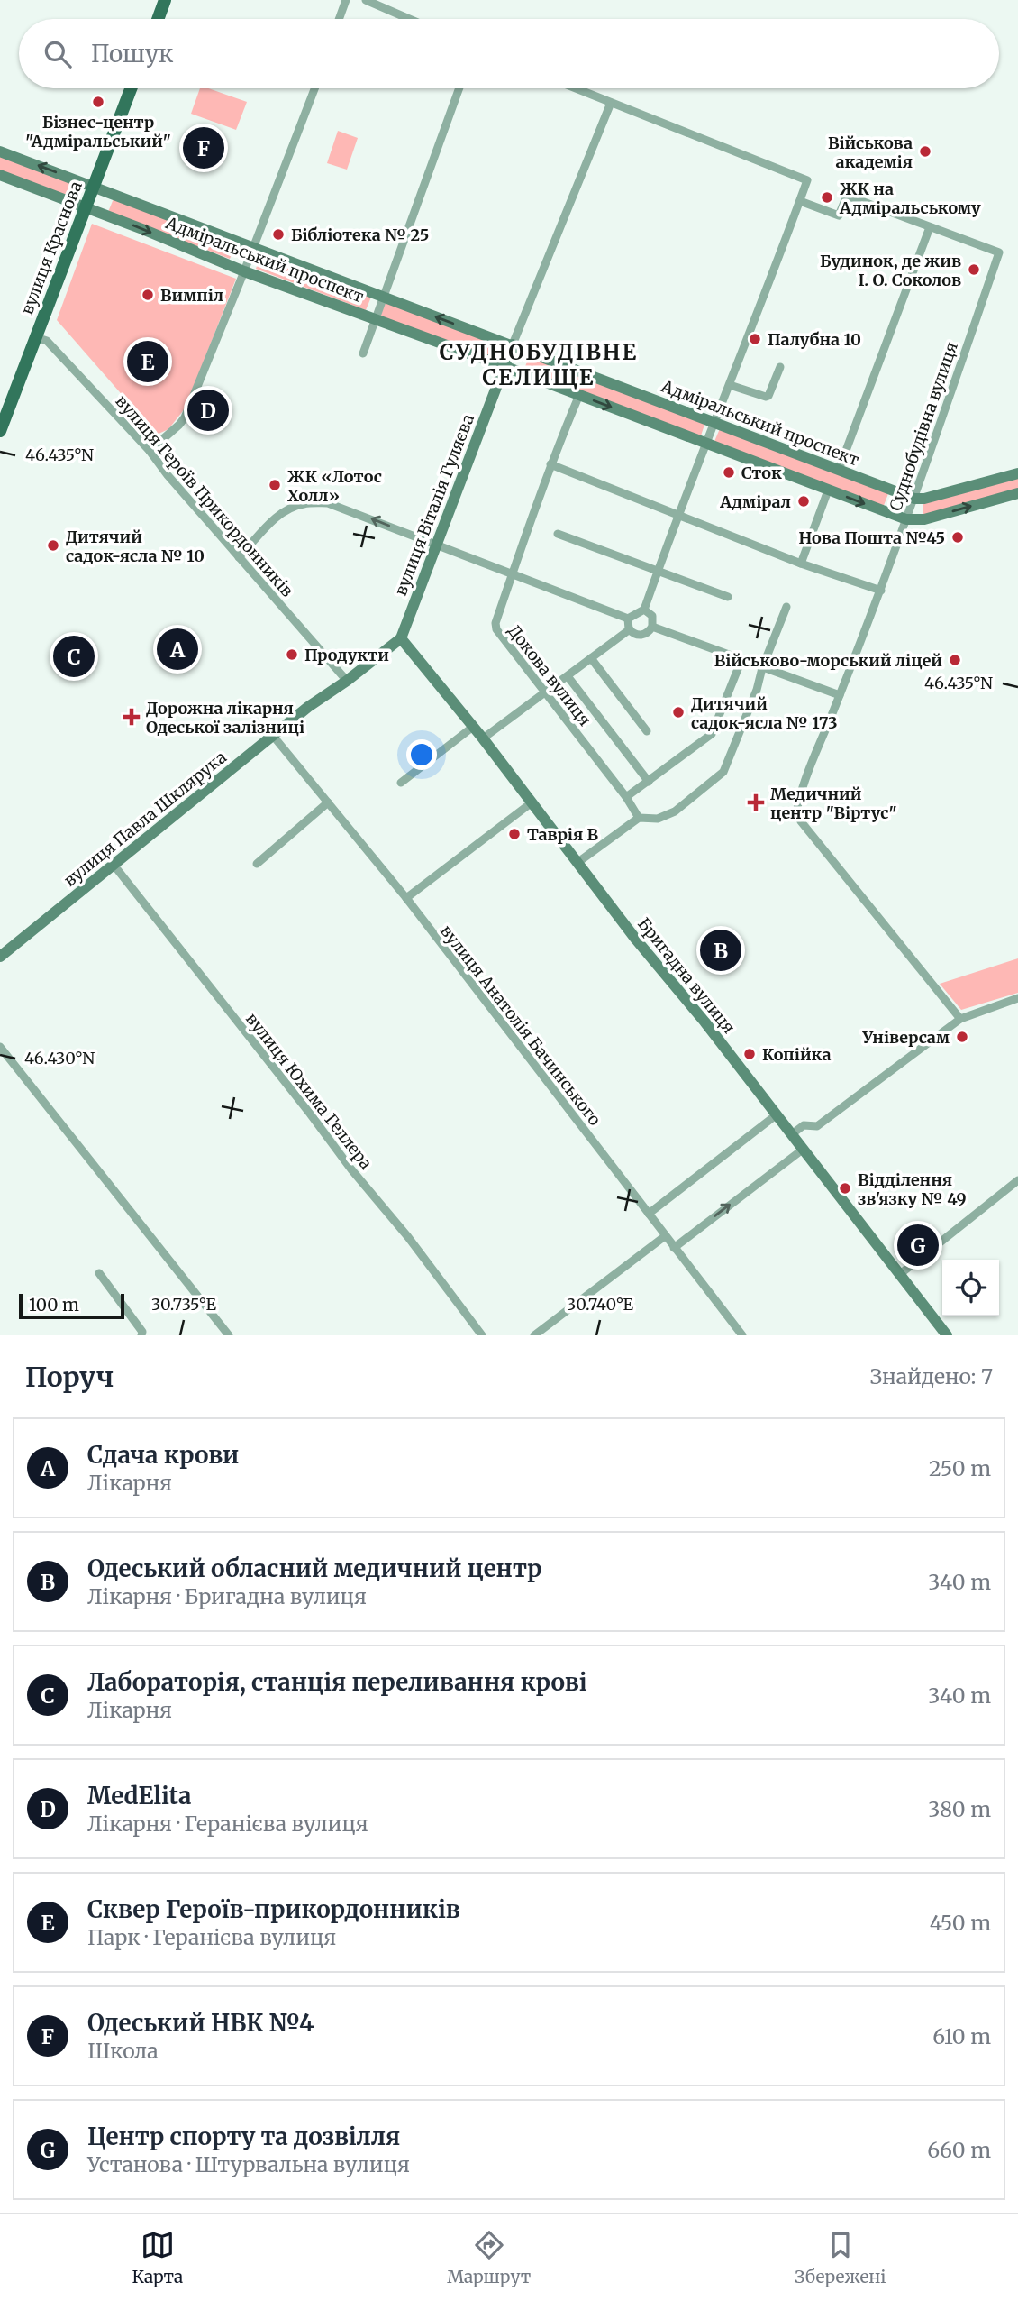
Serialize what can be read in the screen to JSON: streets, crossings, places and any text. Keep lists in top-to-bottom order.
{
  "streets": {
    "main road": [
      "вулиця Краснова",
      "Адміральський проспект",
      "вулиця Віталія Гуляєва",
      "вулиця Павла Шклярука",
      "Бригадна вулиця"
    ],
    "street": [
      "Суднобудівна вулиця",
      "вулиця Героїв Прикордонників",
      "Докова вулиця",
      "вулиця Анатолія Бачинського",
      "вулиця Юхима Геллера"
    ]
  },
  "crossings": [
    ["вулиця Краснова", "Адміральський проспект"],
    ["вулиця Краснова", "вулиця Героїв Прикордонників"],
    ["Адміральський проспект", "Суднобудівна вулиця"],
    ["Адміральський проспект", "вулиця Віталія Гуляєва"],
    ["Адміральський проспект", "Докова вулиця"],
    ["вулиця Героїв Прикордонників", "вулиця Павла Шклярука"],
    ["вулиця Віталія Гуляєва", "вулиця Павла Шклярука"],
    ["вулиця Віталія Гуляєва", "Бригадна вулиця"],
    ["вулиця Павла Шклярука", "Бригадна вулиця"],
    ["вулиця Павла Шклярука", "вулиця Анатолія Бачинського"],
    ["вулиця Павла Шклярука", "вулиця Юхима Геллера"]
  ],
  "districts": ["СУДНОБУДІВНЕ СЕЛИЩЕ"],
  "places": {
    "other": [
      "Бізнес-центр \"Адміральський\"",
      "Військова академія",
      "ЖК на Адміральському",
      "Бібліотека № 25",
      "Будинок, де жив І. О. Соколов",
      "Вимпіл",
      "Палубна 10",
      "Сток",
      "ЖК «Лотос Холл»",
      "Адмірал",
      "Нова Пошта №45",
      "Дитячий садок-ясла № 10",
      "Продукти",
      "Військово-морський ліцей",
      "Дитячий садок-ясла № 173",
      "Таврія В",
      "Універсам",
      "Копійка",
      "Відділення зв'язку № 49"
    ],
    "health": ["Дорожна лікарня Одеської залізниці", "Медичний центр \"Віртус\""]
  },
  "scale_bar": "100 m",
  "page": {
    "search": "Пошук",
    "pins": [
      "F",
      "E",
      "D",
      "A",
      "C",
      "B",
      "G"
    ],
    "scale": "100 m",
    "heading": ["Поруч", "Знайдено: 7"],
    "list": [
      {
        "mark": "A",
        "name": "Сдача крови",
        "note": "Лікарня",
        "value": "250 m"
      },
      {
        "mark": "B",
        "name": "Одеський обласний медичний центр",
        "note": "Лікарня · Бригадна вулиця",
        "value": "340 m"
      },
      {
        "mark": "C",
        "name": "Лабораторія, станція переливання крові",
        "note": "Лікарня",
        "value": "340 m"
      },
      {
        "mark": "D",
        "name": "MedElita",
        "note": "Лікарня · Геранієва вулиця",
        "value": "380 m"
      },
      {
        "mark": "E",
        "name": "Сквер Героїв-прикордонників",
        "note": "Парк · Геранієва вулиця",
        "value": "450 m"
      },
      {
        "mark": "F",
        "name": "Одеський НВК №4",
        "note": "Школа",
        "value": "610 m"
      },
      {
        "mark": "G",
        "name": "Центр спорту та дозвілля",
        "note": "Установа · Штурвальна вулиця",
        "value": "660 m"
      }
    ],
    "nav": ["Карта", "Маршрут", "Збережені"]
  },
  "coordinates": [
    "46.435°N",
    "46.430°N",
    "30.735°E",
    "30.740°E"
  ]
}
